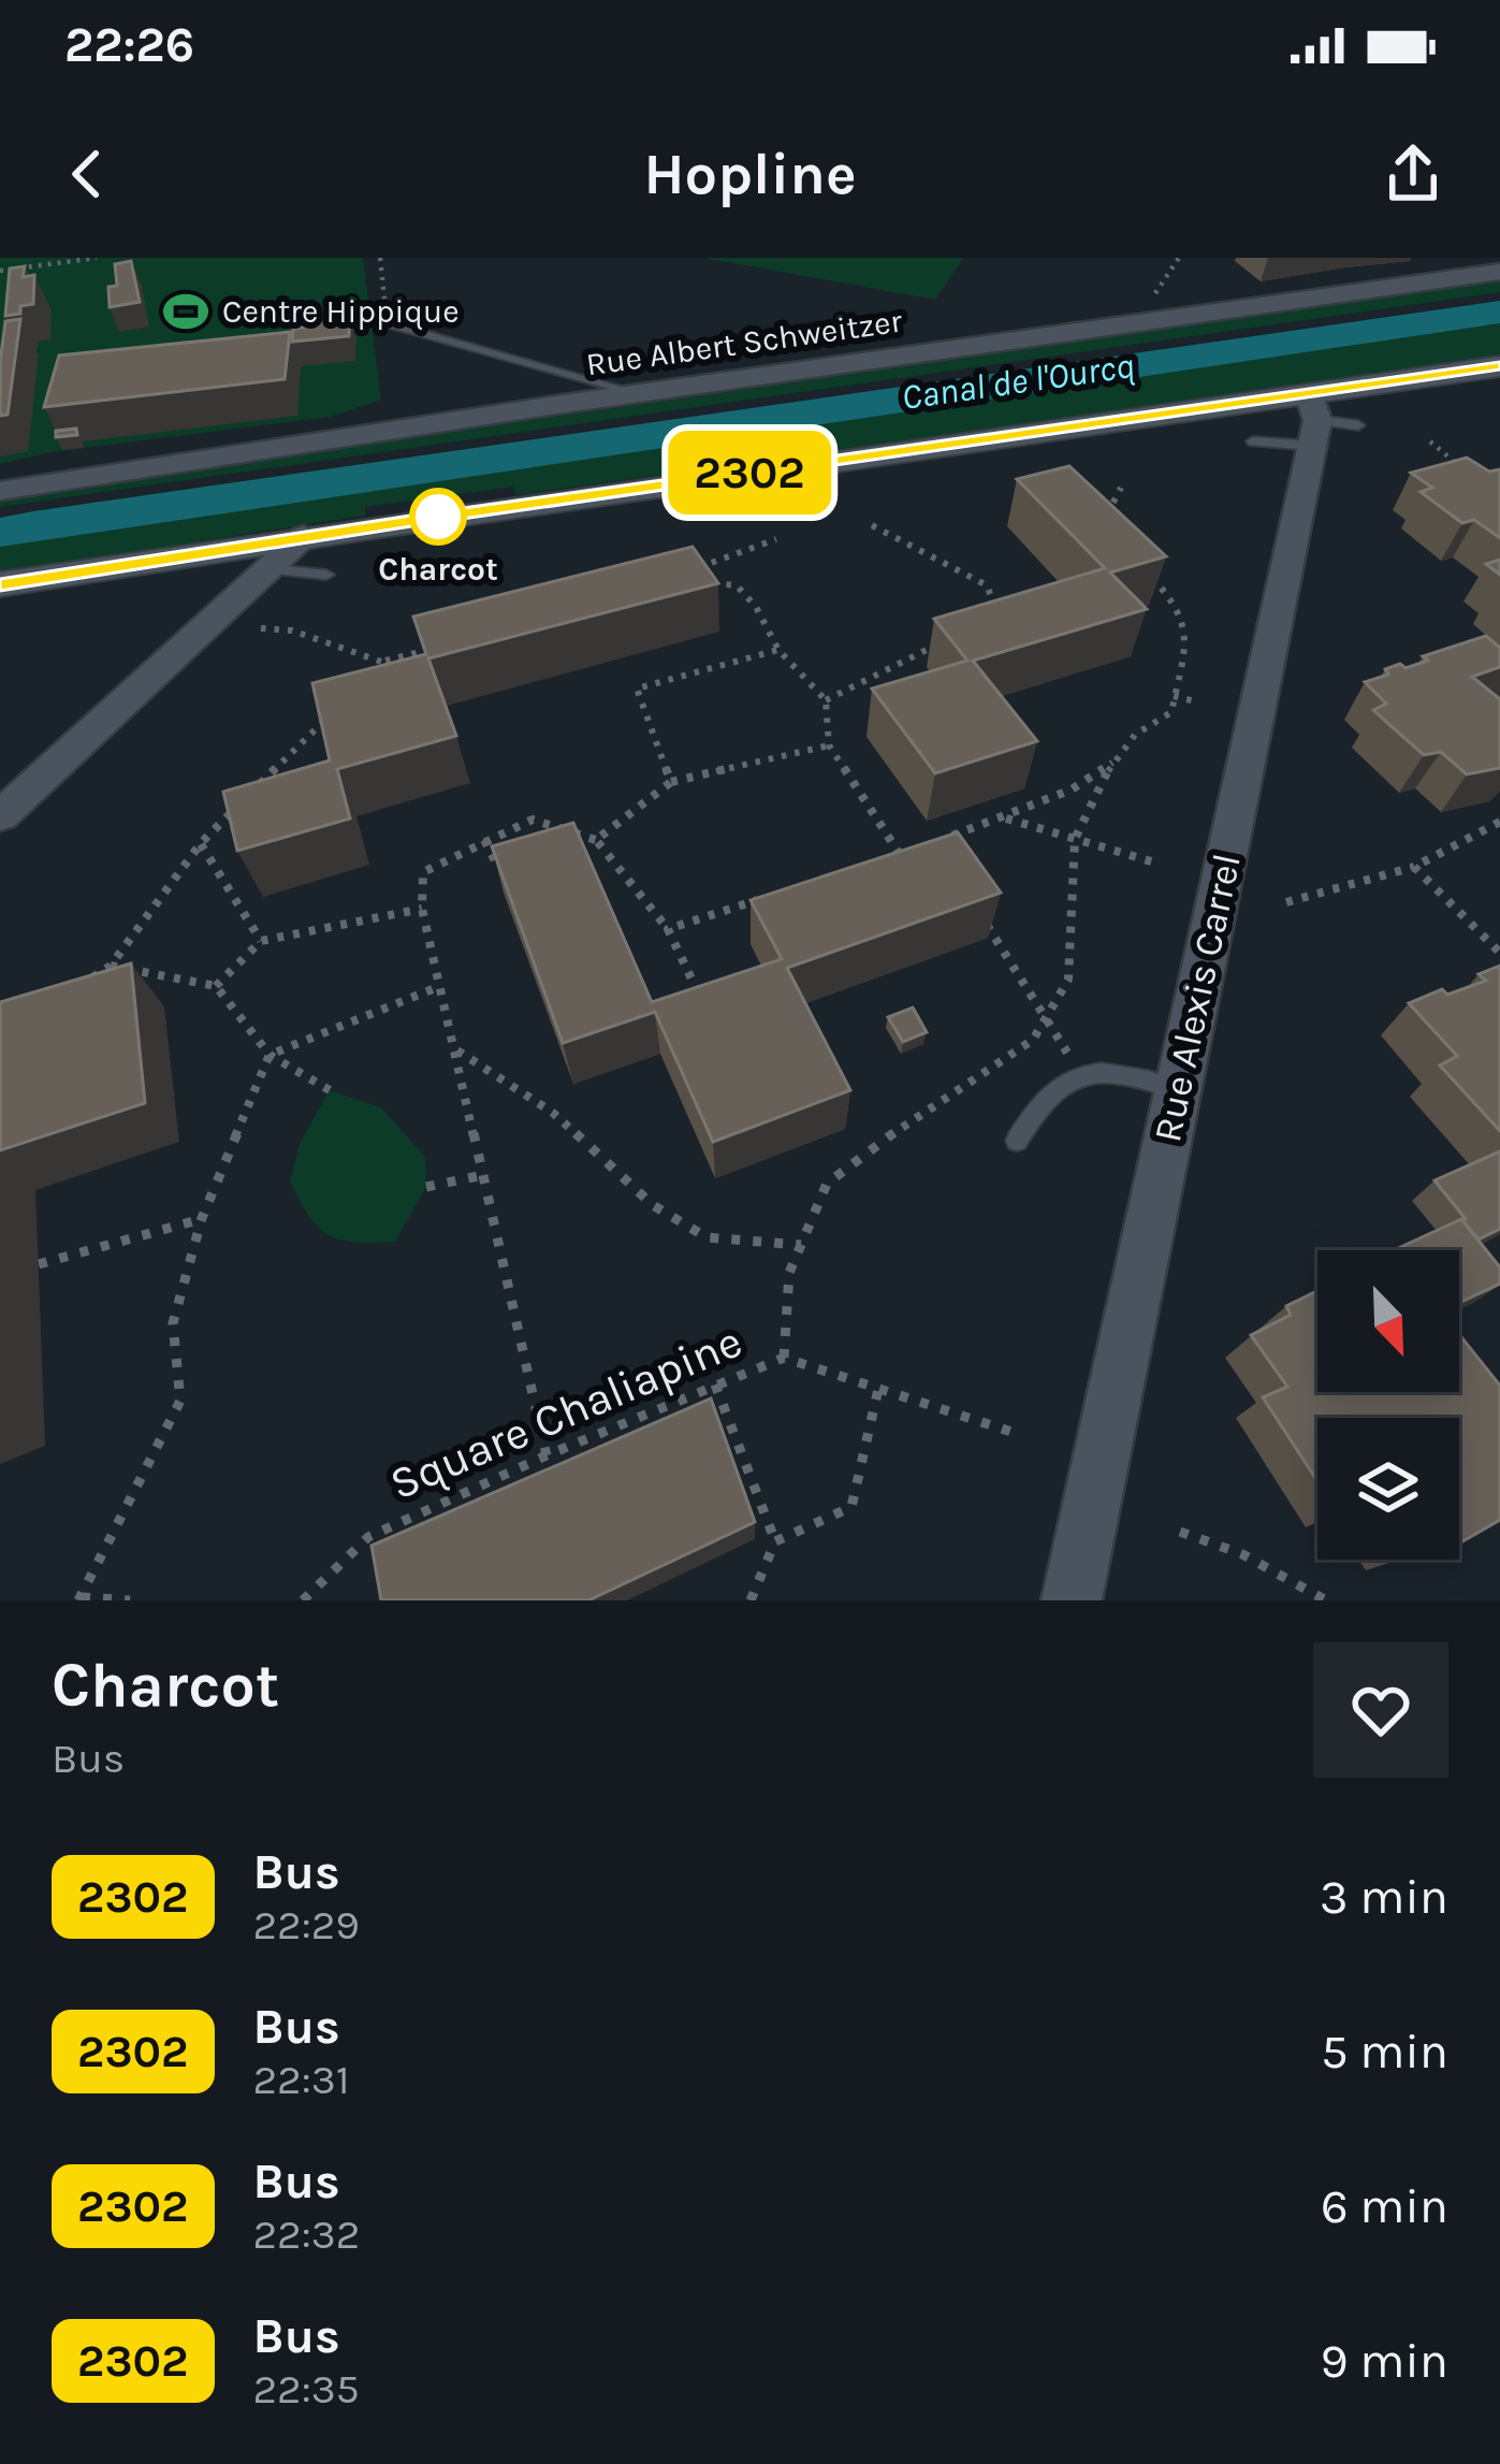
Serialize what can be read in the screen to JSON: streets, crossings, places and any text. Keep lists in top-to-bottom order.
{
  "streets": {
    "street": ["Rue Albert Schweitzer", "Rue Alexis Carrel"],
    "path": ["Square Chaliapine"]
  },
  "water": ["Canal de l'Ourcq"],
  "places": {
    "sports": ["Centre Hippique"],
    "other": ["Charcot"]
  },
  "lines": ["bus line 2302"],
  "north": "bottom right",
  "page": {
    "status": "22:26",
    "header": "Hopline",
    "on_map": "2302",
    "heading": ["Charcot", "Bus"],
    "list": [
      {
        "mark": "2302",
        "name": "Bus",
        "note": "22:29",
        "value": "3 min"
      },
      {
        "mark": "2302",
        "name": "Bus",
        "note": "22:31",
        "value": "5 min"
      },
      {
        "mark": "2302",
        "name": "Bus",
        "note": "22:32",
        "value": "6 min"
      },
      {
        "mark": "2302",
        "name": "Bus",
        "note": "22:35",
        "value": "9 min"
      }
    ]
  }
}
